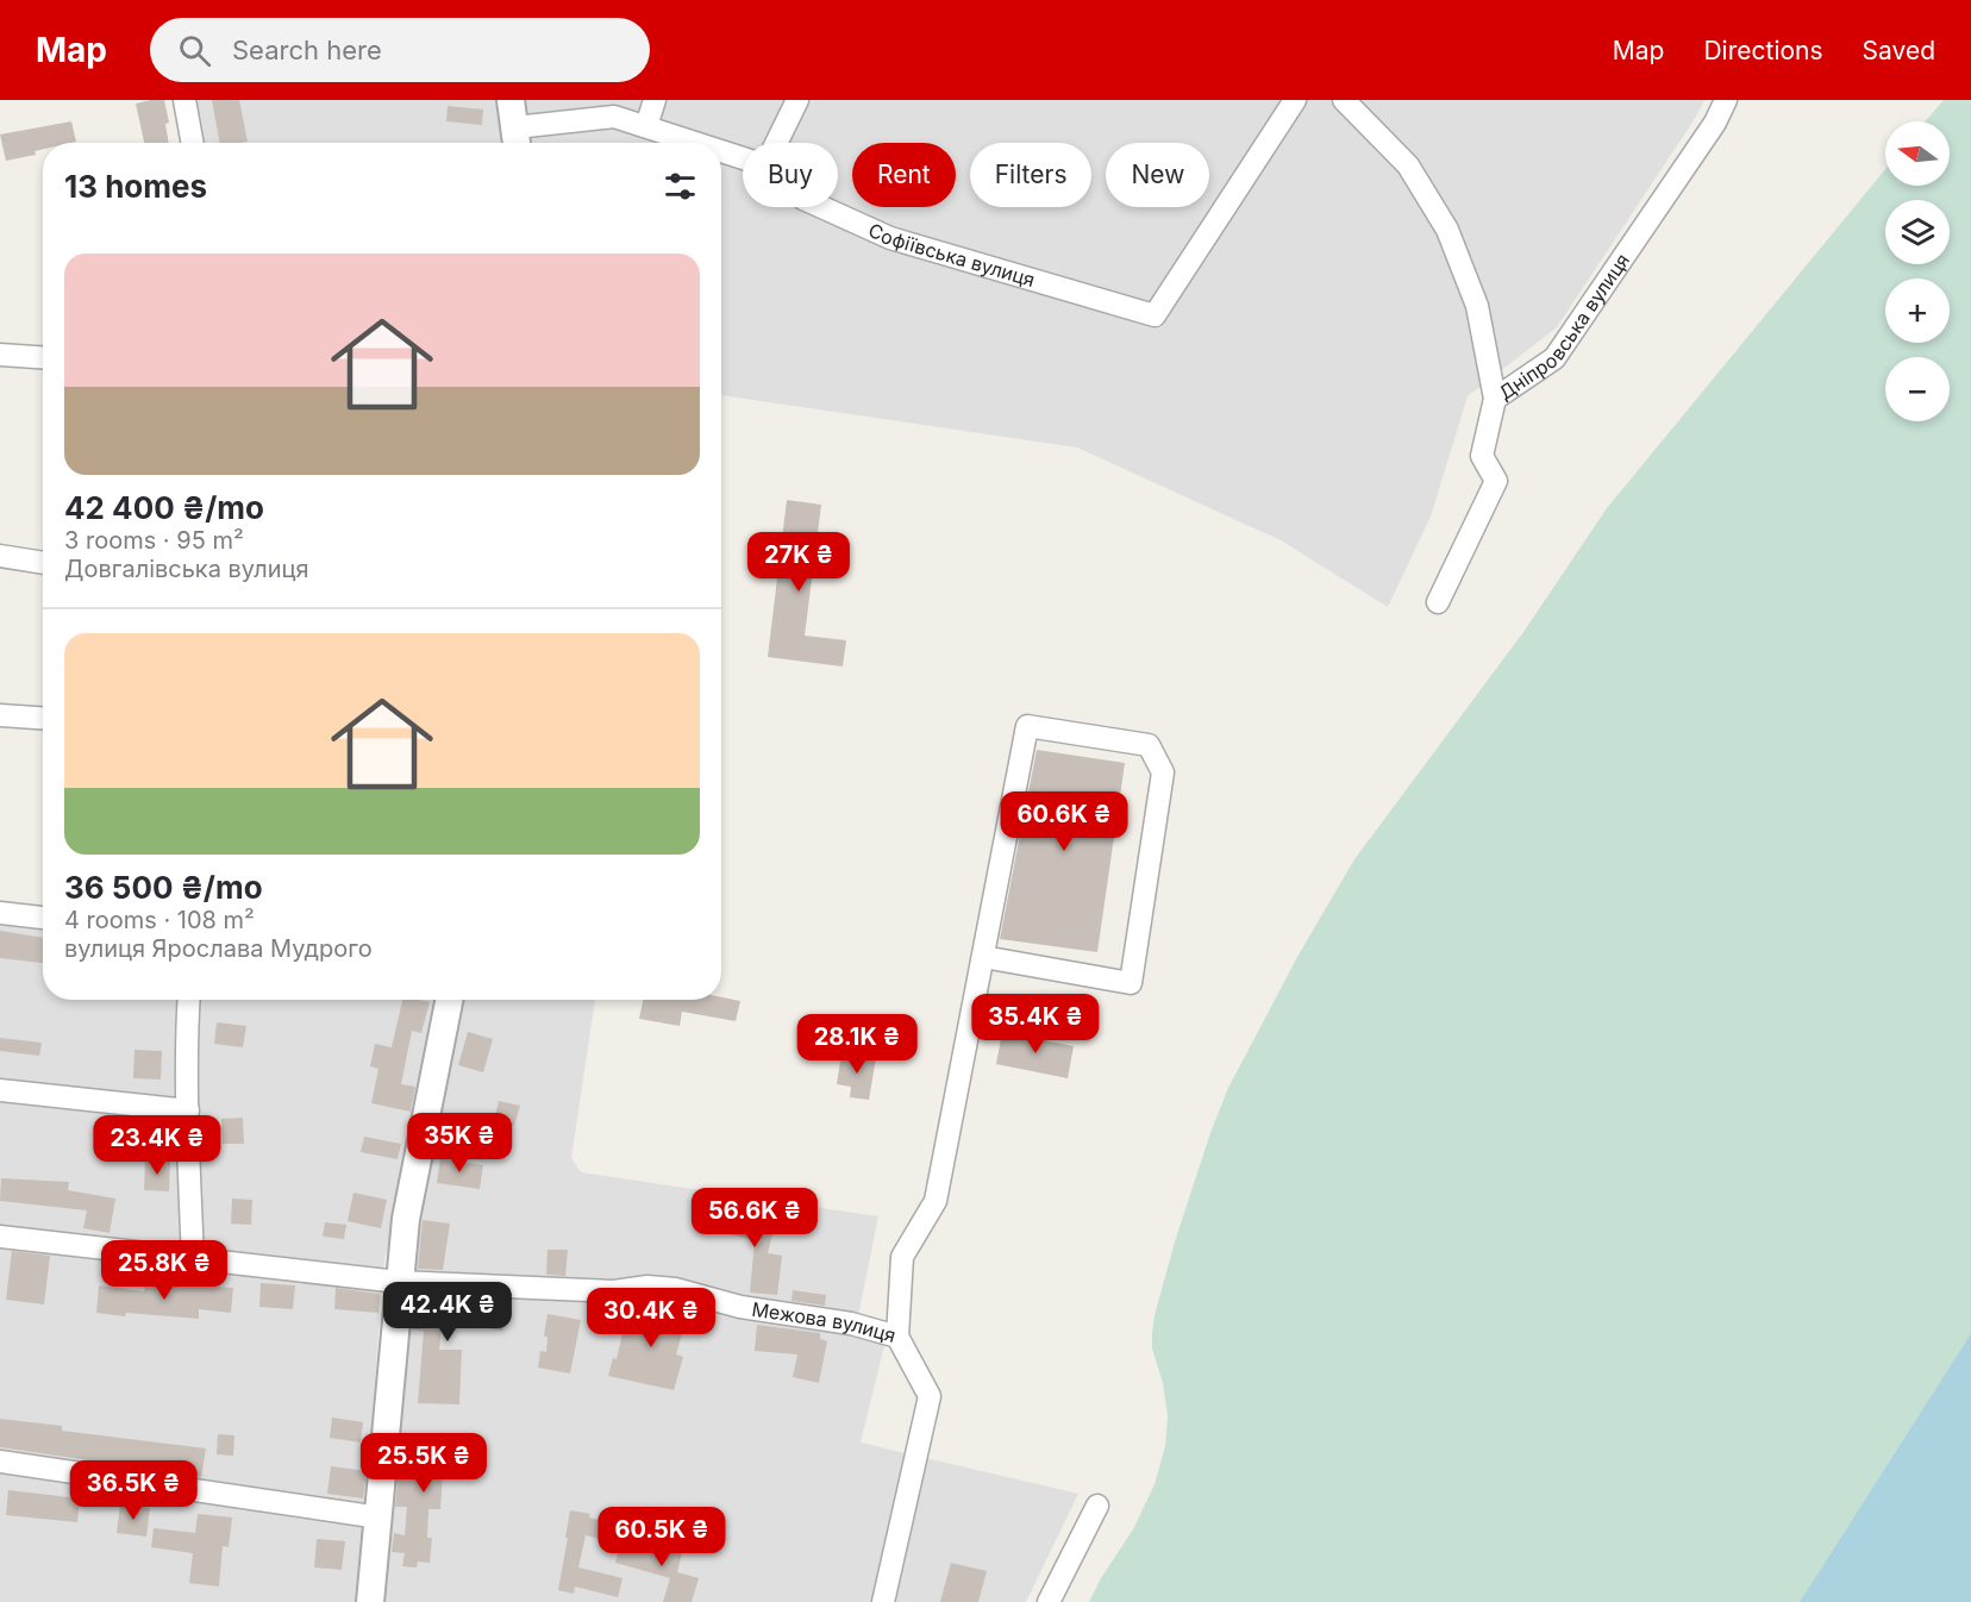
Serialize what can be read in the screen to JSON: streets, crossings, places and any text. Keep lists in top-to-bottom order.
{
  "streets": {
    "street": ["Софіївська вулиця", "Дніпровська вулиця", "Межова вулиця"]
  },
  "north": "left",
  "page": {
    "header": "Map",
    "search": "Search here",
    "nav": ["Map", "Directions", "Saved"],
    "map_buttons": ["+", "−"],
    "chip": [
      "Buy",
      "Rent",
      "Filters",
      "New"
    ],
    "heading": "13 homes",
    "list": [
      {
        "name": "42 400 ₴/mo",
        "note": "3 rooms · 95 m² · Довгалівська вулиця"
      },
      {
        "name": "36 500 ₴/mo",
        "note": "4 rooms · 108 m² · вулиця Ярослава Мудрого"
      }
    ],
    "price": [
      "27K ₴",
      "60.6K ₴",
      "35.4K ₴",
      "28.1K ₴",
      "35K ₴",
      "23.4K ₴",
      "56.6K ₴",
      "25.8K ₴",
      "42.4K ₴",
      "30.4K ₴",
      "25.5K ₴",
      "36.5K ₴",
      "60.5K ₴"
    ]
  }
}
